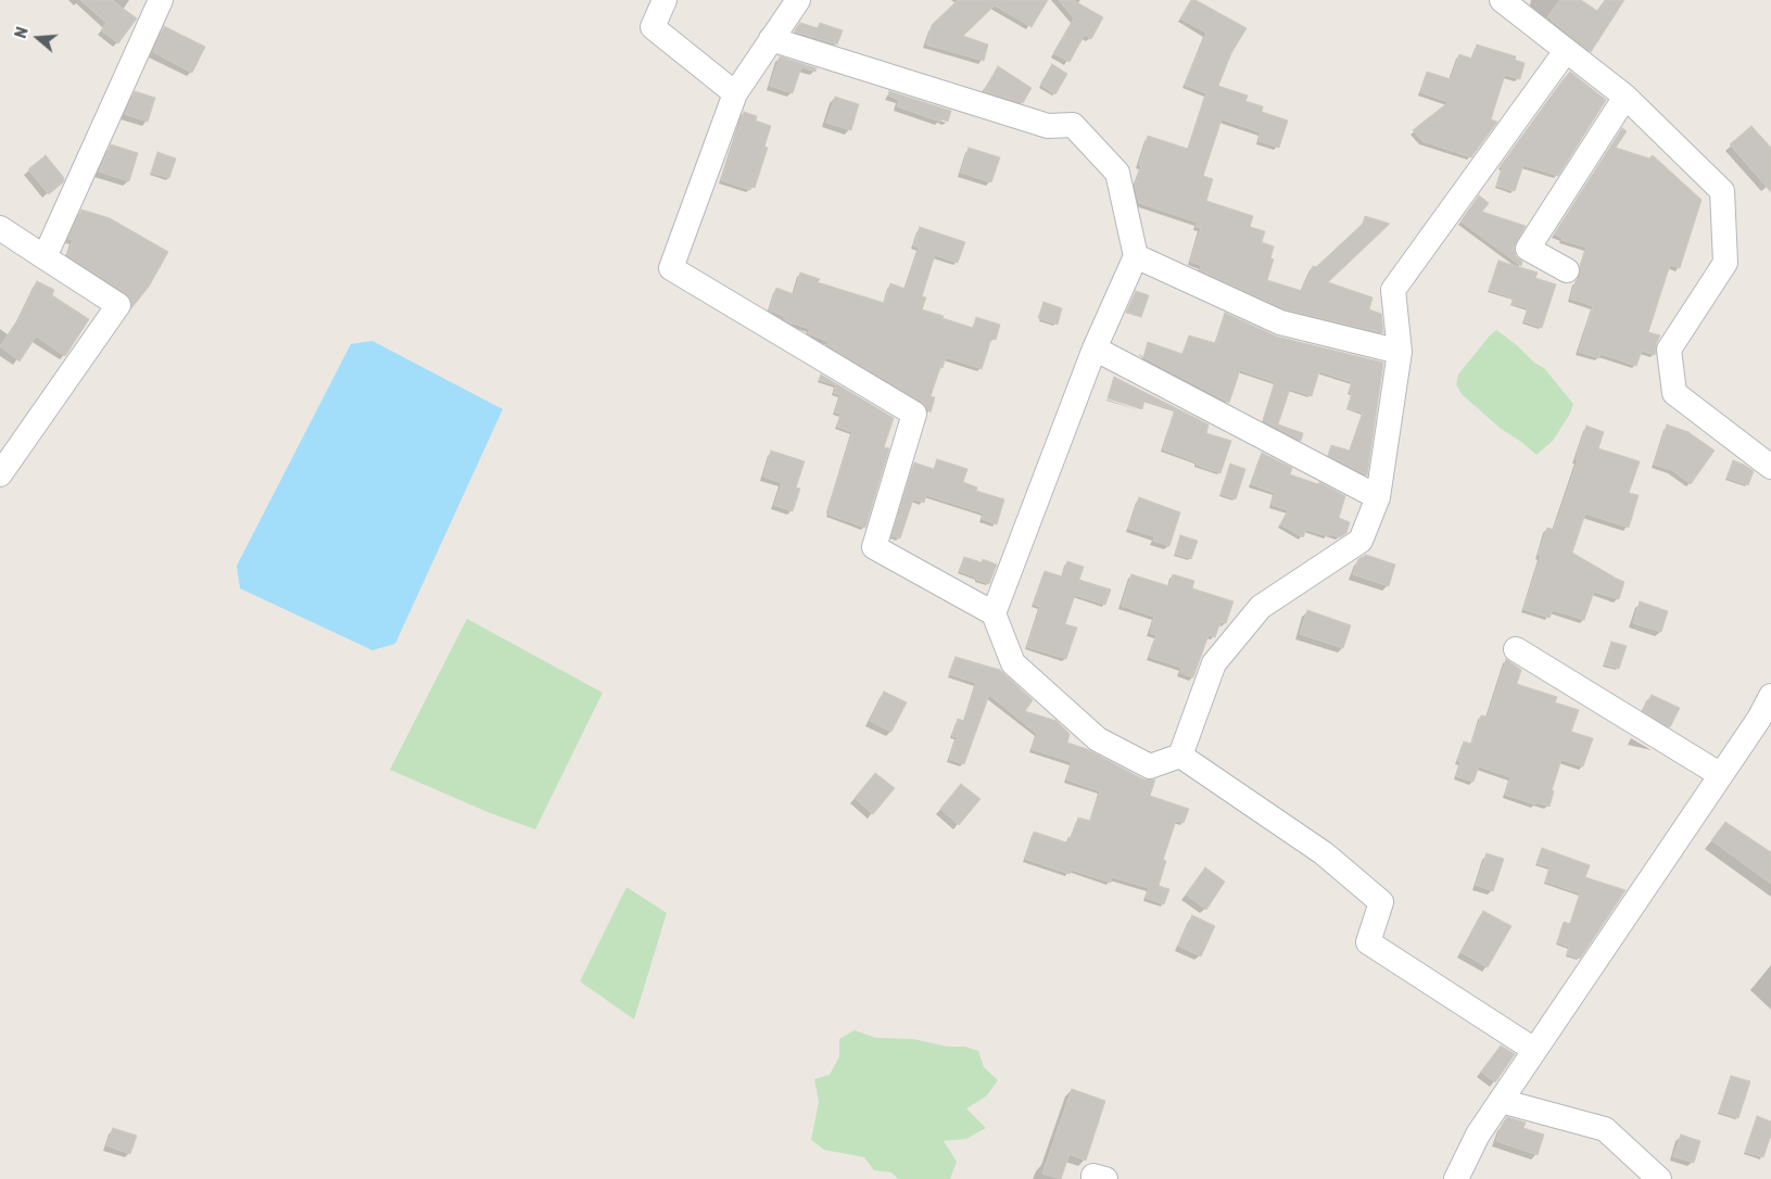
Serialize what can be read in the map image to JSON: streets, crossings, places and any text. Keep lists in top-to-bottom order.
{
  "north": "left"
}
